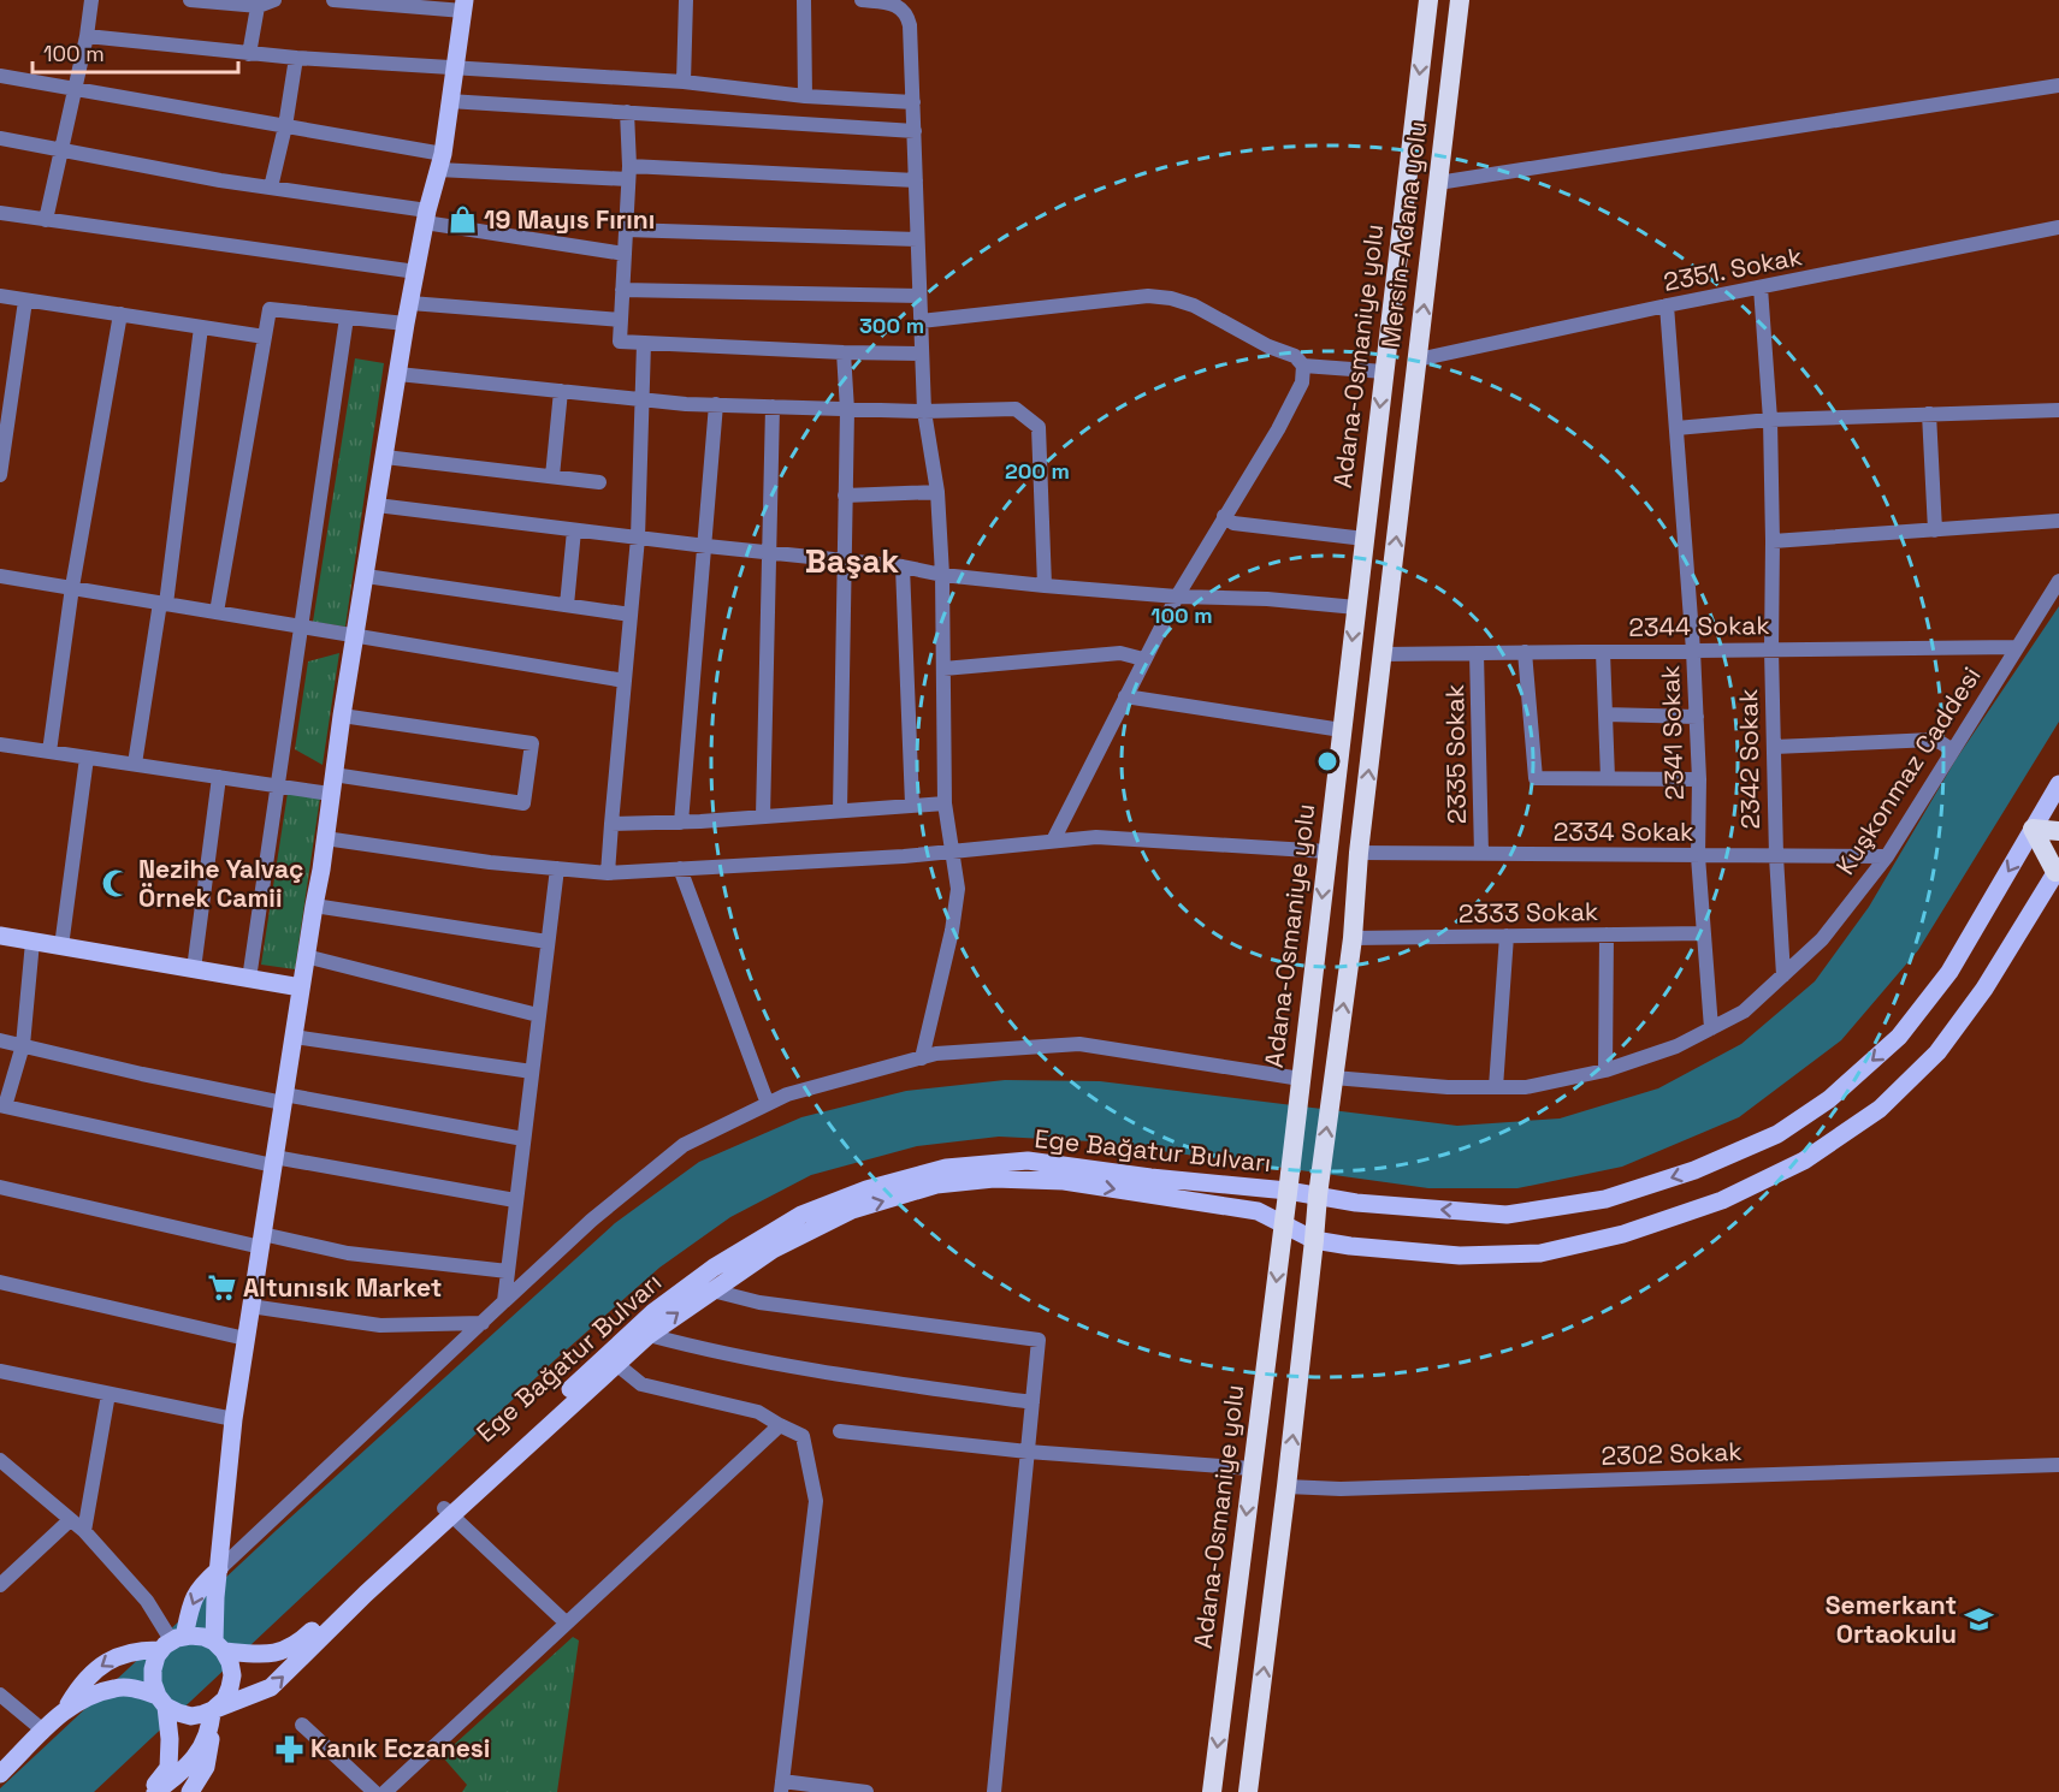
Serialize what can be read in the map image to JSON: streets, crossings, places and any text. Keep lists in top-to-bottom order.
{
  "streets": {
    "highway": ["Mersin-Adana yolu", "Adana-Osmaniye yolu"],
    "main road": ["Ege Bağatur Bulvarı"],
    "street": [
      "2351. Sokak",
      "2344 Sokak",
      "2341 Sokak",
      "2335 Sokak",
      "2342 Sokak",
      "Kuşkonmaz Caddesi",
      "2334 Sokak",
      "2333 Sokak",
      "2302 Sokak"
    ]
  },
  "crossings": [
    ["Mersin-Adana yolu", "2351. Sokak"],
    ["Mersin-Adana yolu", "2344 Sokak"],
    ["Mersin-Adana yolu", "Kuşkonmaz Caddesi"],
    ["Mersin-Adana yolu", "2334 Sokak"],
    ["Mersin-Adana yolu", "2333 Sokak"],
    ["2351. Sokak", "2341 Sokak"],
    ["2351. Sokak", "2342 Sokak"],
    ["Adana-Osmaniye yolu", "Ege Bağatur Bulvarı"],
    ["2344 Sokak", "2341 Sokak"],
    ["2344 Sokak", "2335 Sokak"],
    ["2344 Sokak", "2342 Sokak"],
    ["2344 Sokak", "Kuşkonmaz Caddesi"],
    ["2341 Sokak", "Kuşkonmaz Caddesi"],
    ["2341 Sokak", "2334 Sokak"],
    ["2341 Sokak", "2333 Sokak"],
    ["2335 Sokak", "2334 Sokak"],
    ["2342 Sokak", "Kuşkonmaz Caddesi"],
    ["2342 Sokak", "2334 Sokak"],
    ["Kuşkonmaz Caddesi", "2334 Sokak"]
  ],
  "one_way": ["Mersin-Adana yolu"],
  "districts": ["Başak"],
  "places": {
    "shop": ["19 Mayıs Fırını"],
    "mosque": ["Nezihe Yalvaç Örnek Camii"],
    "supermarket": ["Altunısık Market"],
    "school or university": ["Semerkant Ortaokulu"],
    "pharmacy": ["Kanık Eczanesi"]
  },
  "scale_bar": "100 m",
  "rings": ["300 m", "200 m", "100 m"]
}
